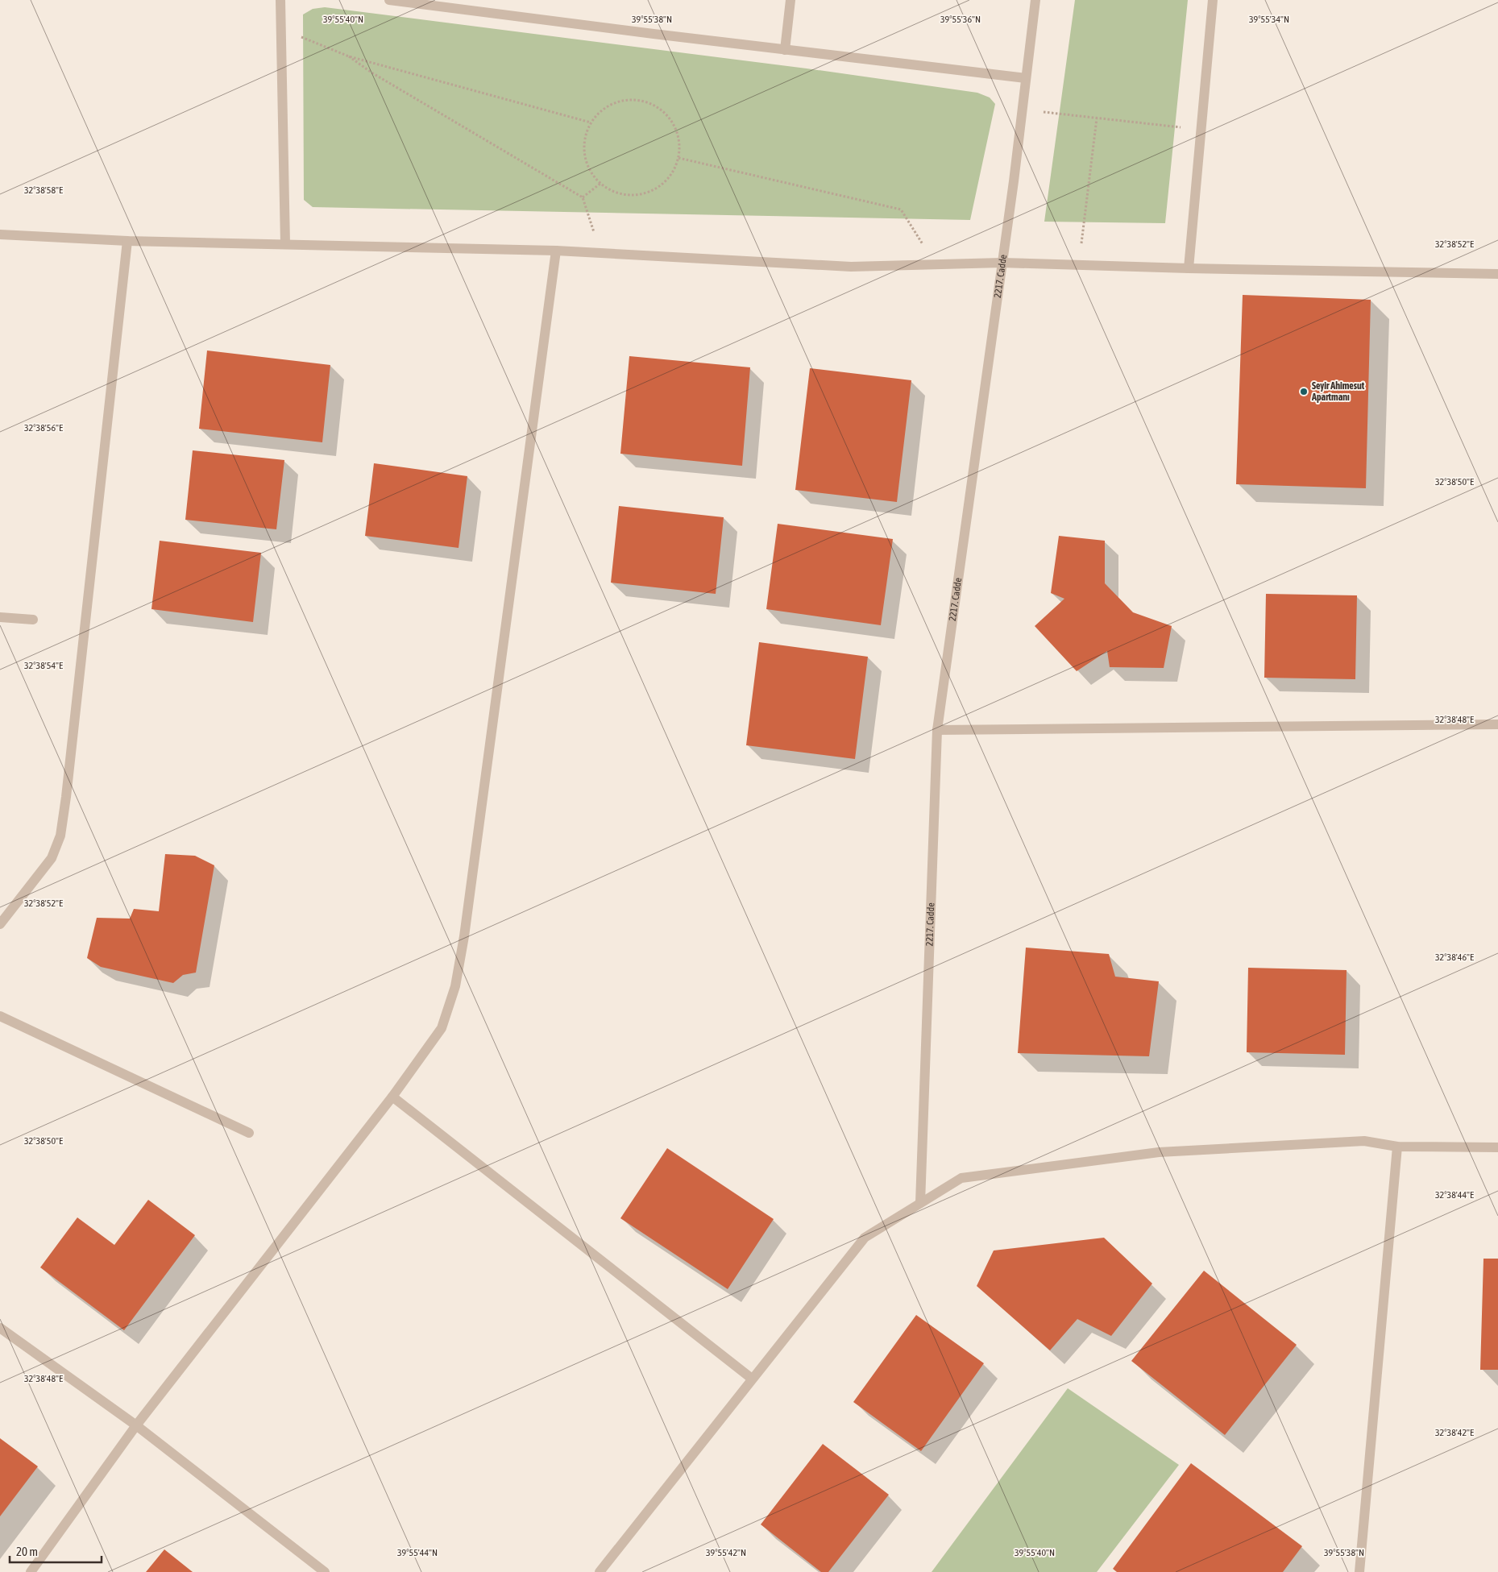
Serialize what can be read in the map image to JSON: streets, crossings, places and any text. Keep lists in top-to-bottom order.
{
  "streets": {
    "street": ["2217. Cadde"]
  },
  "places": ["Seyir Ahimesut Apartmanı"],
  "scale_bar": "20 m",
  "coordinates": [
    "39°55'36\"N",
    "39°55'40\"N",
    "39°55'38\"N",
    "39°55'34\"N",
    "32°38'58\"E",
    "32°38'52\"E",
    "32°38'56\"E",
    "32°38'50\"E",
    "32°38'54\"E",
    "32°38'48\"E",
    "32°38'46\"E",
    "32°38'44\"E",
    "32°38'42\"E",
    "39°55'44\"N",
    "39°55'42\"N"
  ]
}
